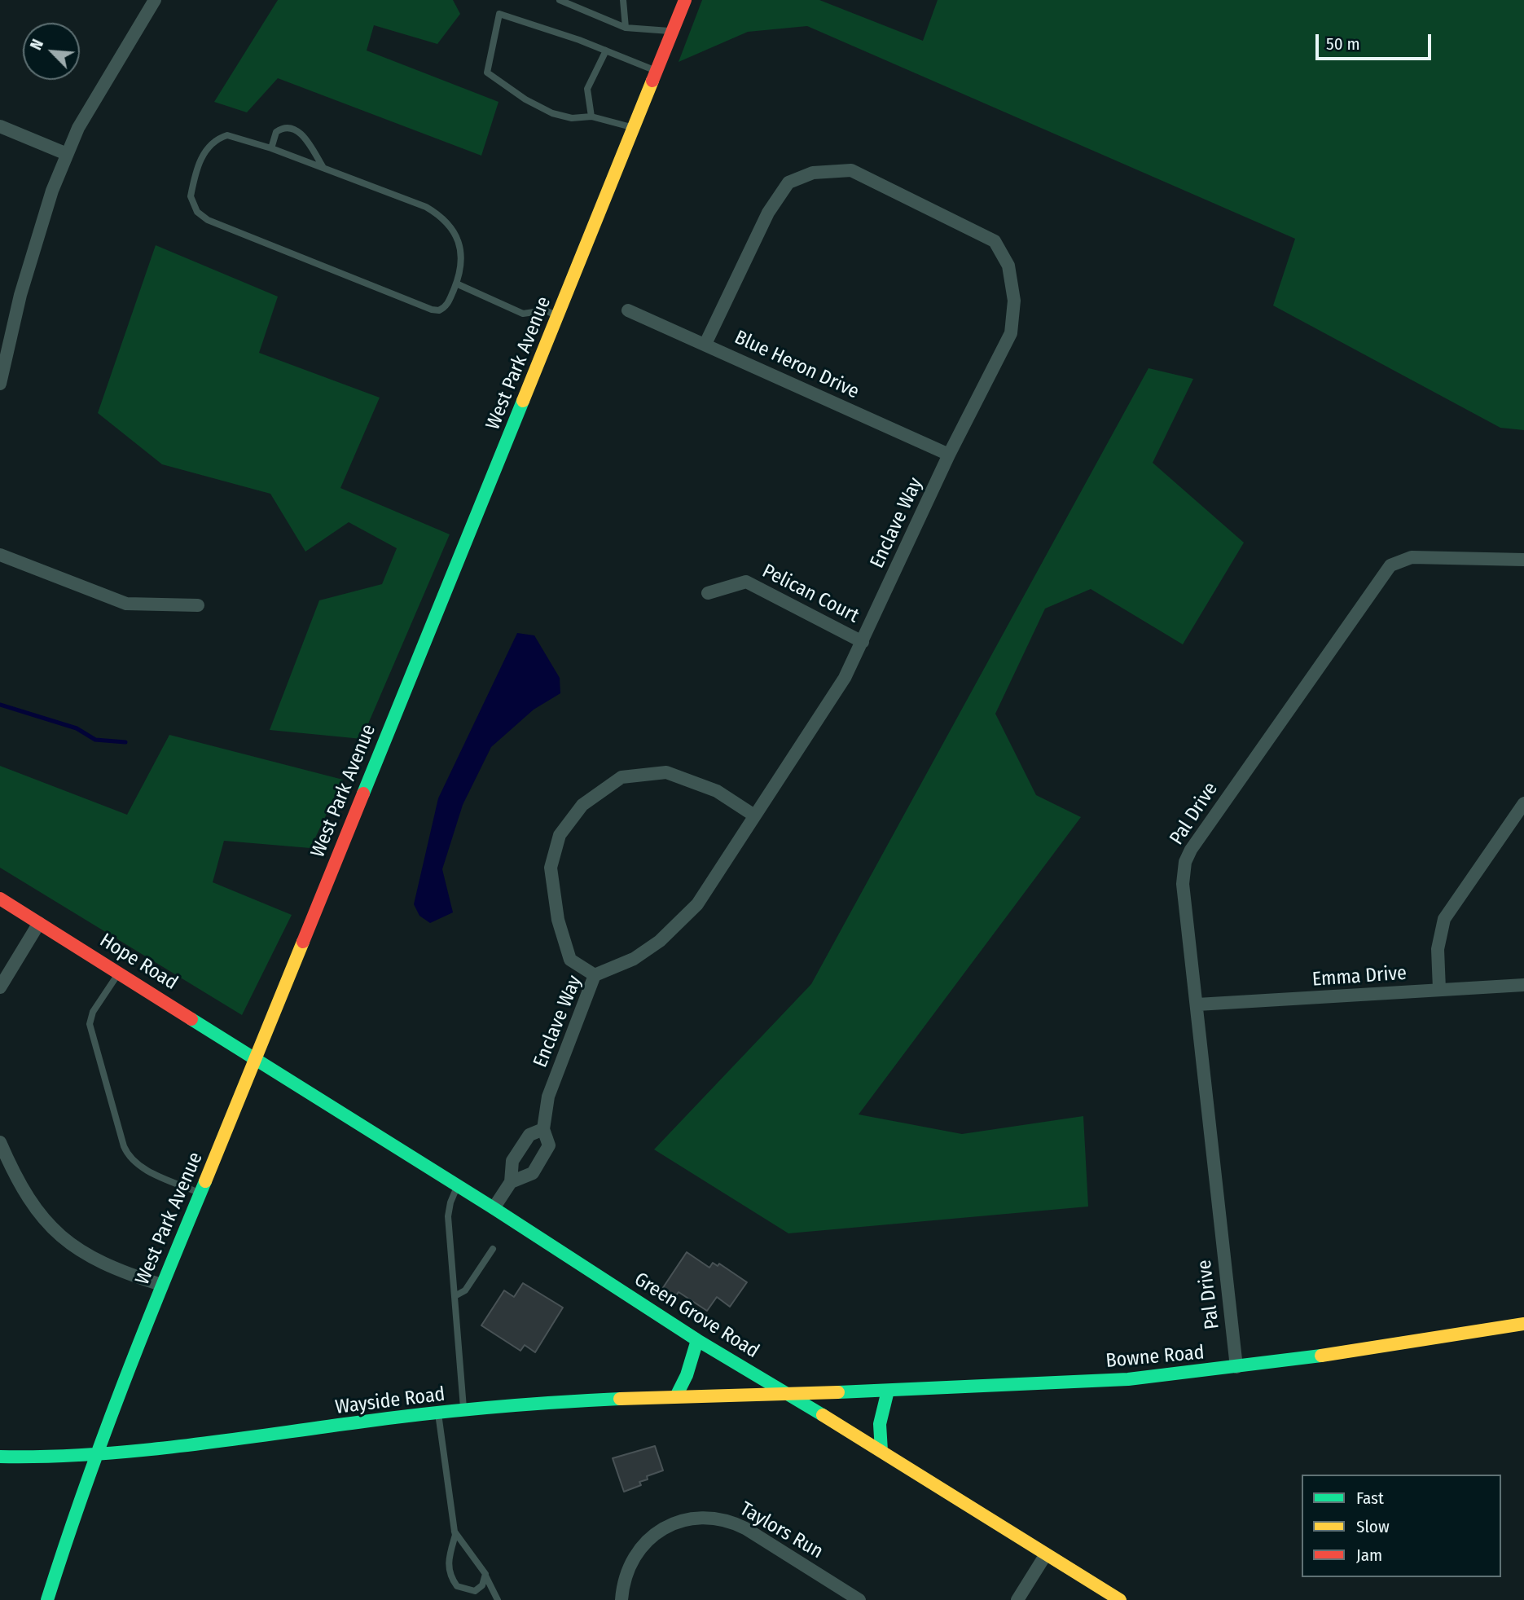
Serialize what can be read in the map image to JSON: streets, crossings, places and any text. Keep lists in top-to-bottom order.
{
  "streets": {
    "street": [
      "West Park Avenue",
      "Blue Heron Drive",
      "Enclave Way",
      "Pelican Court",
      "Pal Drive",
      "Hope Road",
      "Emma Drive",
      "Green Grove Road",
      "Bowne Road",
      "Wayside Road",
      "Taylors Run"
    ]
  },
  "crossings": [
    ["West Park Avenue", "Hope Road"],
    ["West Park Avenue", "Green Grove Road"],
    ["West Park Avenue", "Wayside Road"],
    ["Blue Heron Drive", "Enclave Way"],
    ["Enclave Way", "Pelican Court"],
    ["Enclave Way", "Green Grove Road"],
    ["Pal Drive", "Emma Drive"],
    ["Pal Drive", "Bowne Road"],
    ["Hope Road", "Green Grove Road"],
    ["Green Grove Road", "Bowne Road"],
    ["Green Grove Road", "Wayside Road"],
    ["Bowne Road", "Wayside Road"]
  ],
  "legend": ["Fast", "Slow", "Jam"],
  "scale_bar": "50 m",
  "north": "top left"
}
